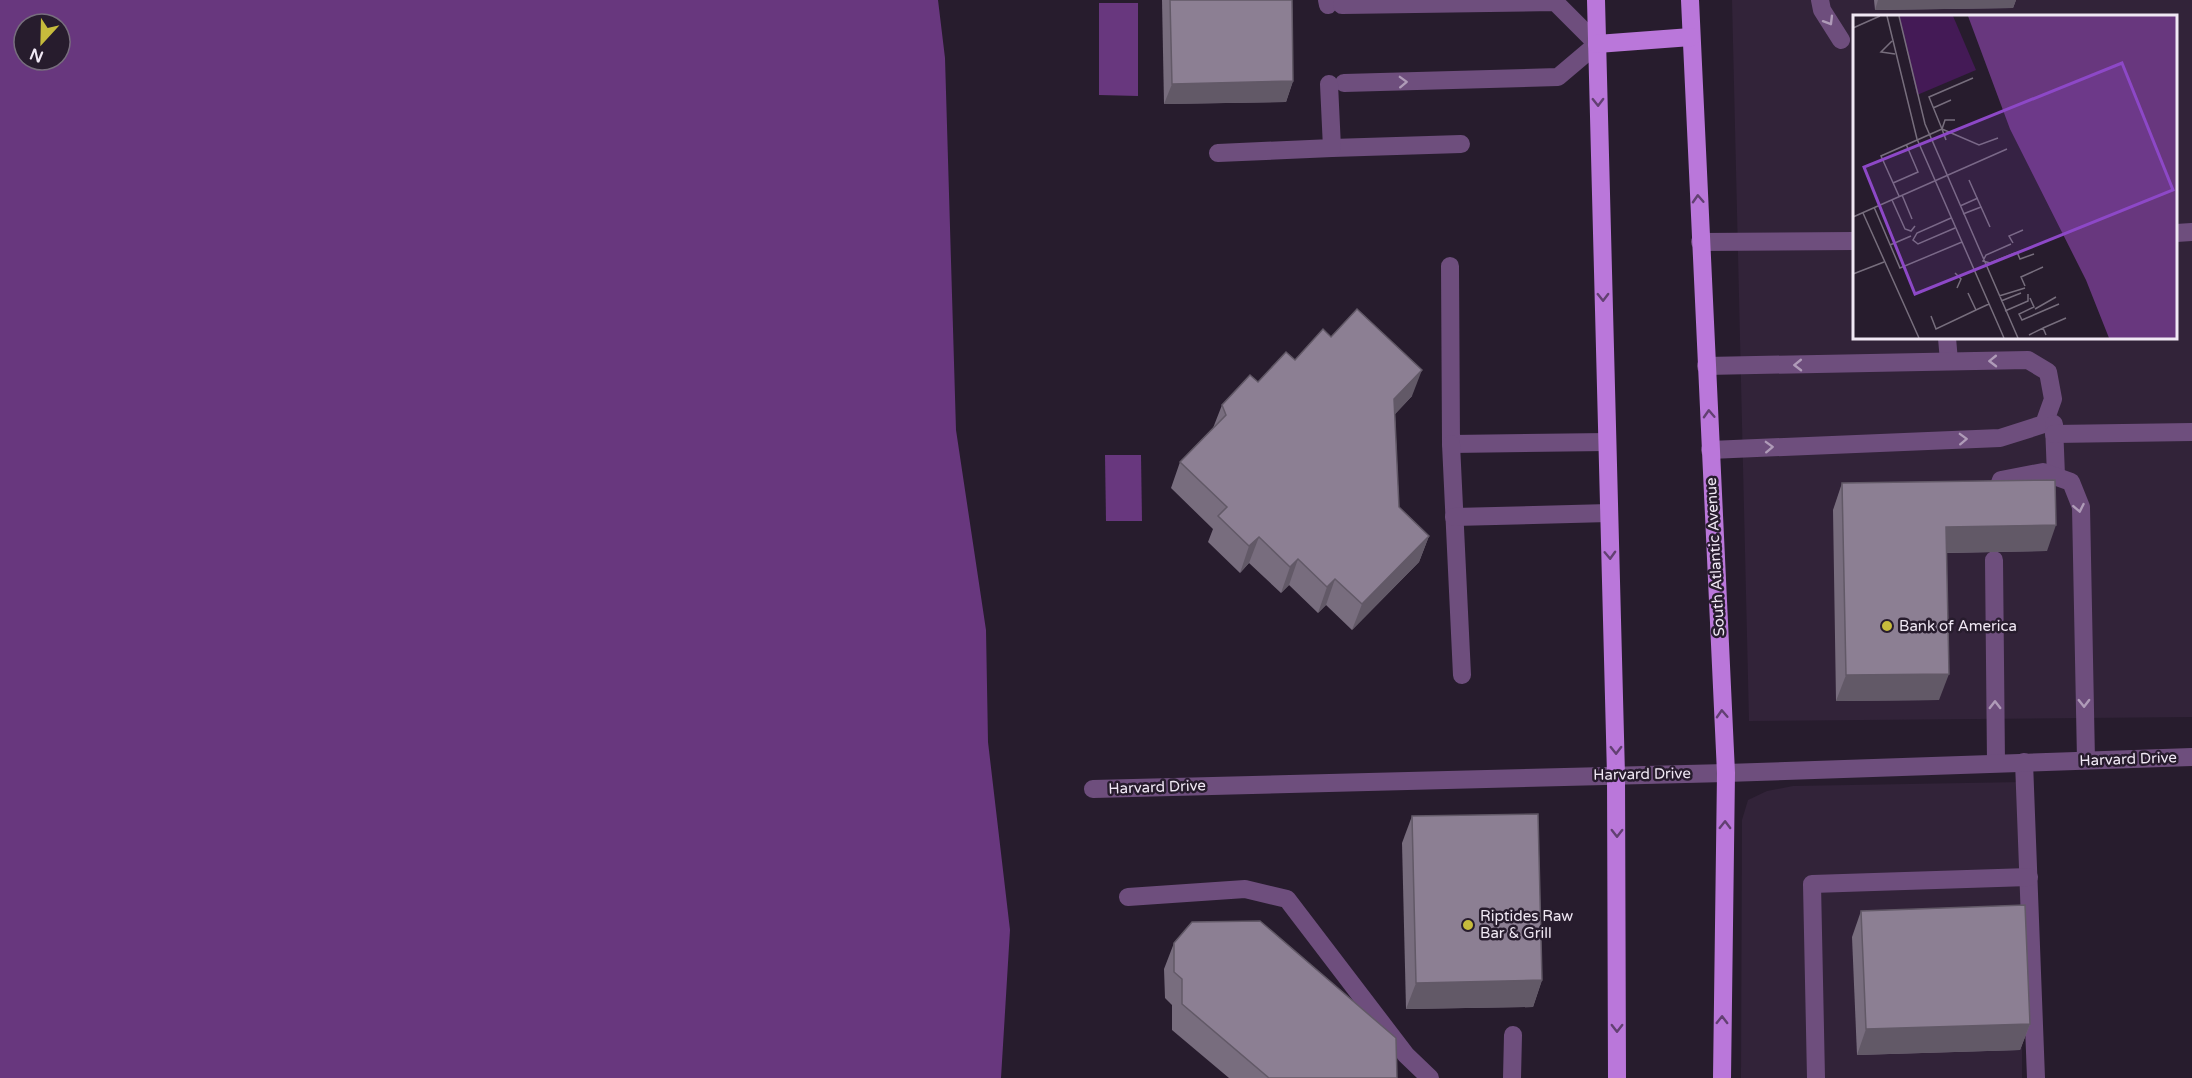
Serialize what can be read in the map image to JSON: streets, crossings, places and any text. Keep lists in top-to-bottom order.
{
  "streets": {
    "main road": ["South Atlantic Avenue"],
    "street": ["Harvard Drive"]
  },
  "crossings": [
    ["South Atlantic Avenue", "Harvard Drive"]
  ],
  "places": ["Bank of America", "Riptides Raw Bar & Grill"],
  "north": "bottom"
}
